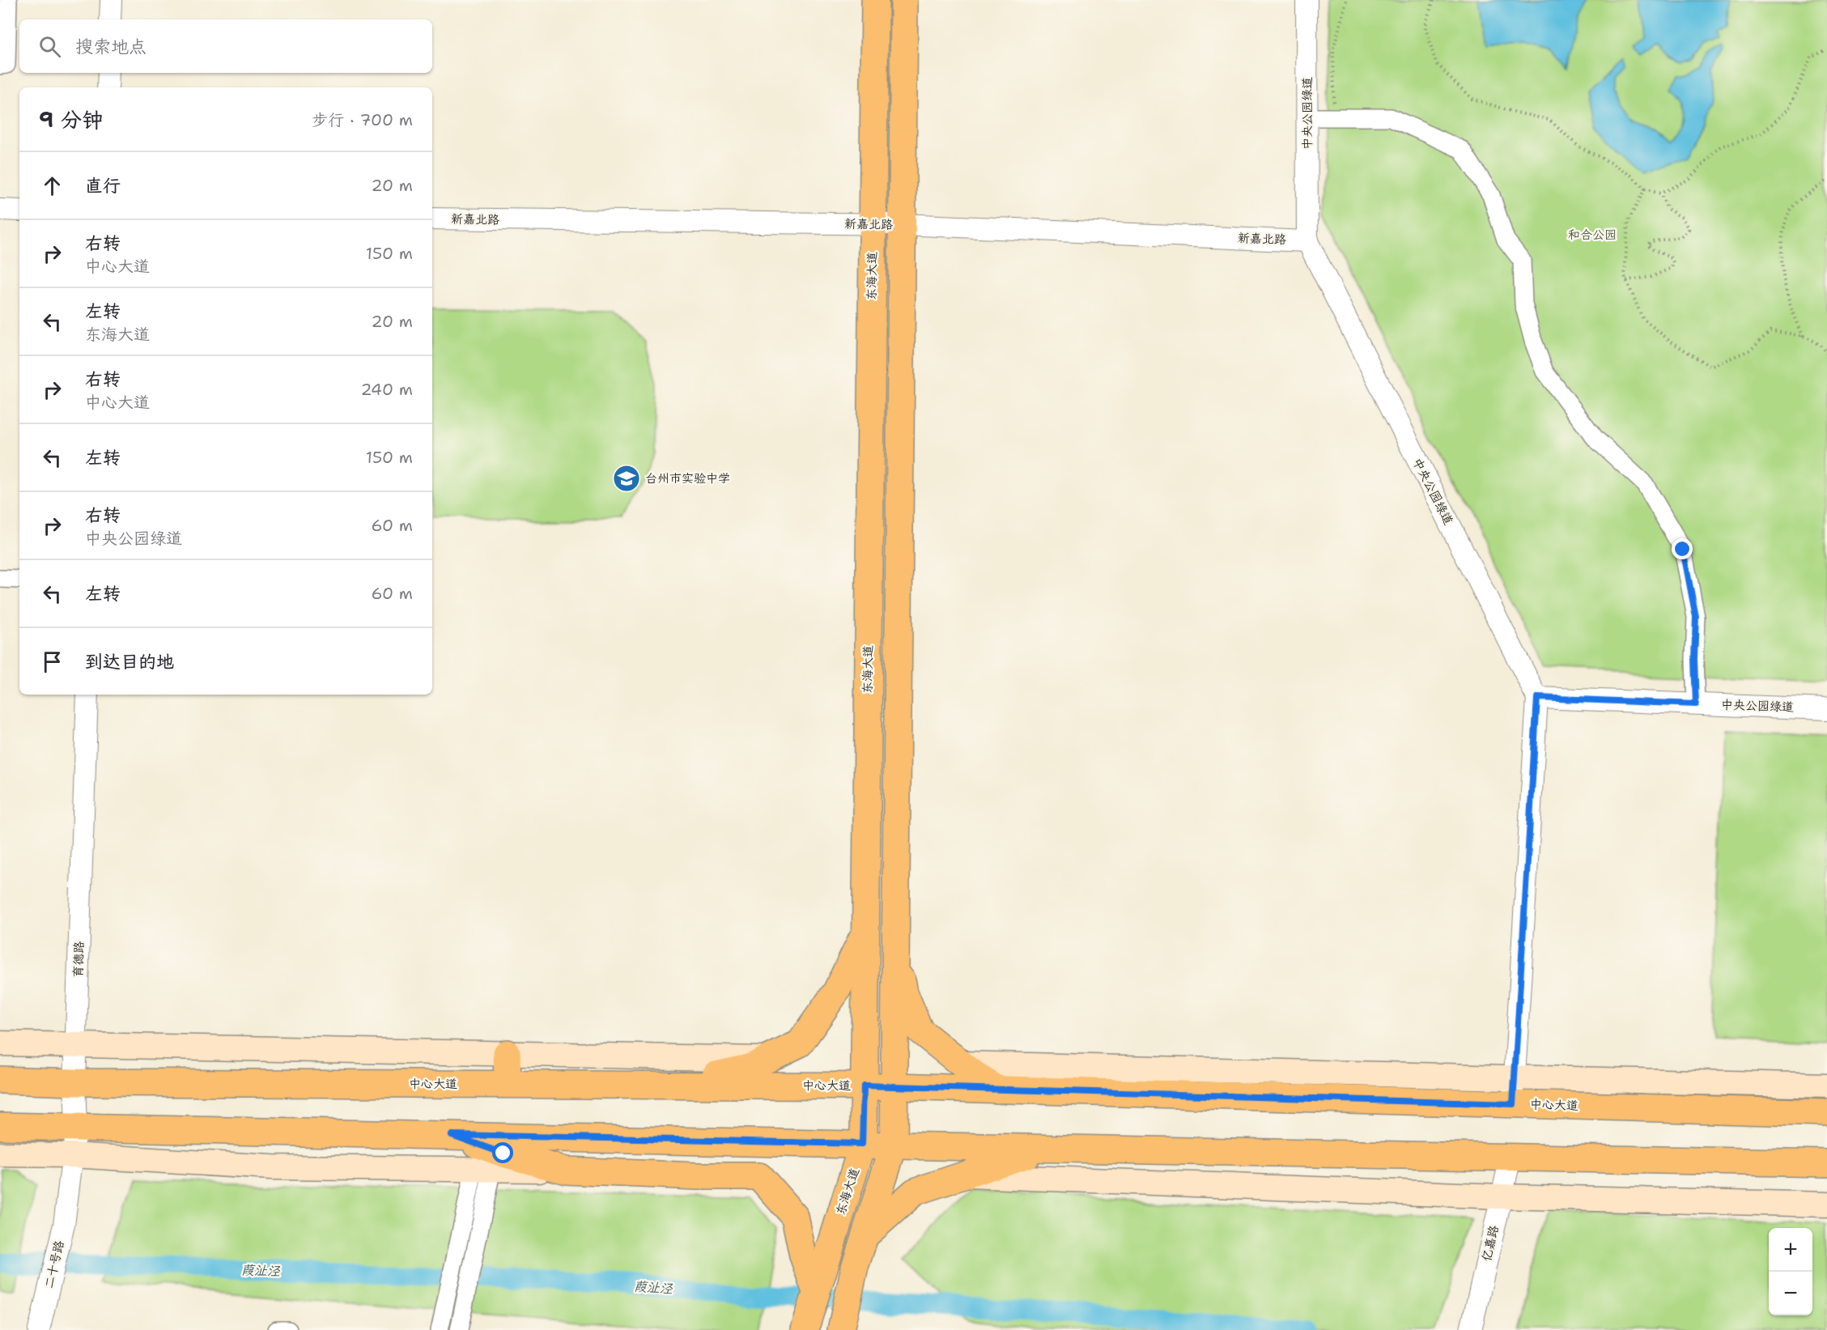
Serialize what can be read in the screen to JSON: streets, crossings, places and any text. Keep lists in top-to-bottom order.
{
  "streets": {
    "main road": ["东海大道", "中心大道"],
    "street": [
      "中央公园绿道",
      "新嘉北路",
      "育德路",
      "亿嘉路",
      "二十号路"
    ]
  },
  "crossings": [
    ["中央公园绿道", "新嘉北路"],
    ["新嘉北路", "东海大道"],
    ["东海大道", "中心大道"],
    ["育德路", "中心大道"],
    ["育德路", "二十号路"]
  ],
  "water": ["葭沚泾"],
  "parks": ["和合公园"],
  "places": {
    "school or university": ["台州市实验中学"]
  },
  "page": {
    "search": "搜索地点",
    "heading": ["9 分钟", "步行 · 700 m"],
    "list": [
      ["直行", "20 m"],
      ["右转", "中心大道", "150 m"],
      ["左转", "东海大道", "20 m"],
      ["右转", "中心大道", "240 m"],
      ["左转", "150 m"],
      ["右转", "中央公园绿道", "60 m"],
      ["左转", "60 m"],
      "到达目的地"
    ],
    "map_buttons": ["+", "−"]
  }
}
